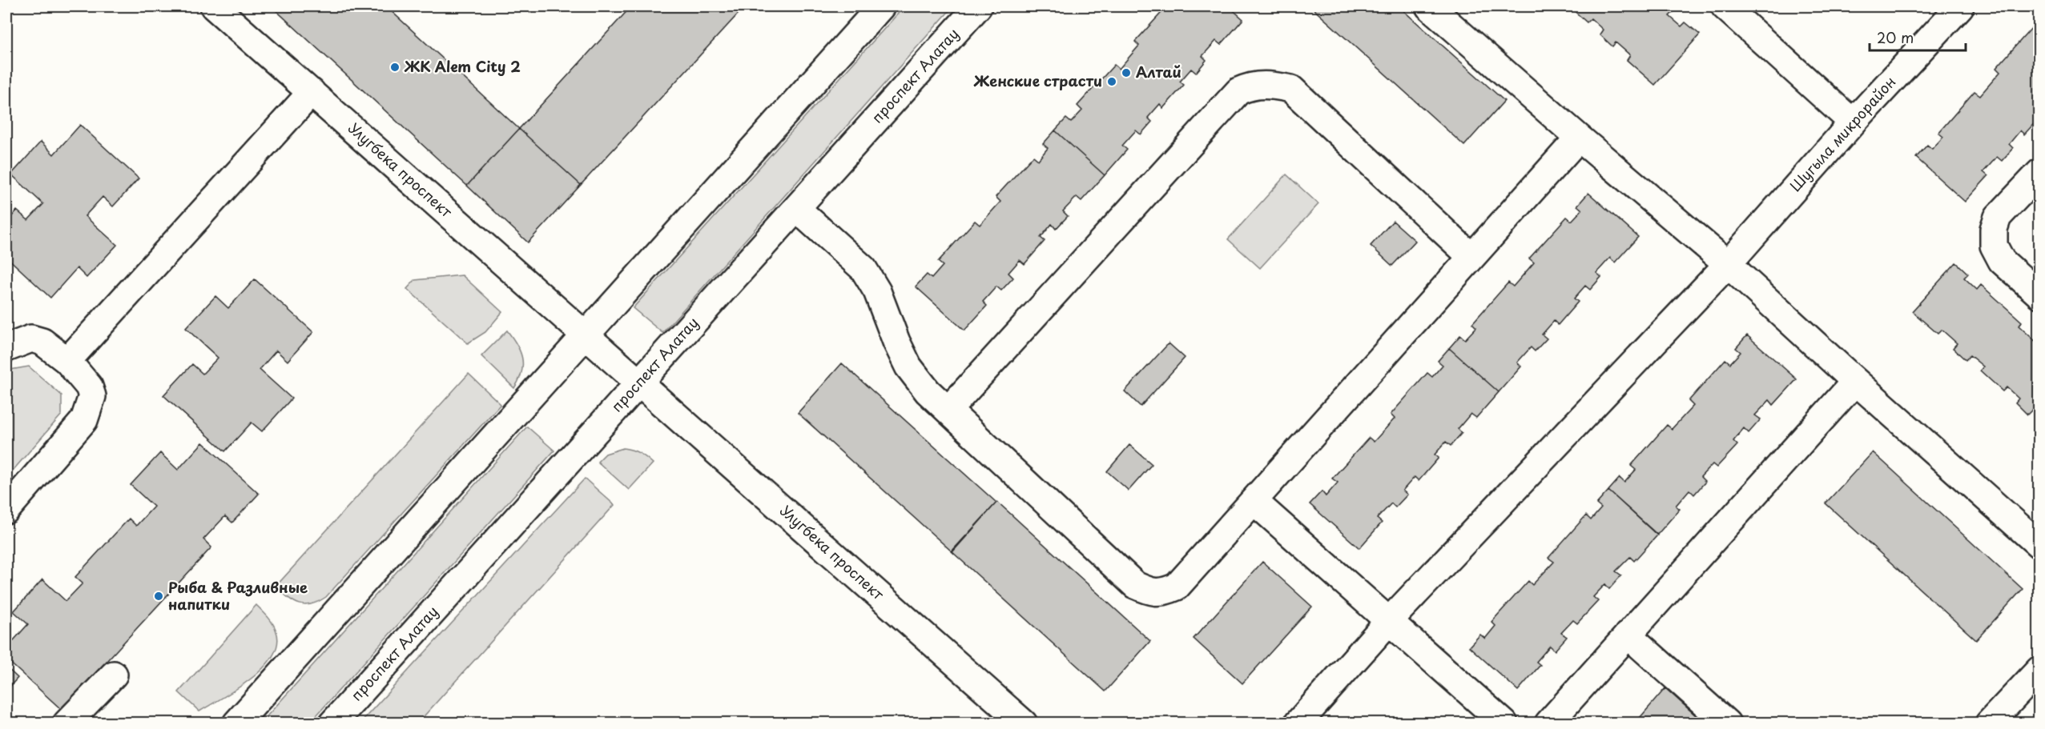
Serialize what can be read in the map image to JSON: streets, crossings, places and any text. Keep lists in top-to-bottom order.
{
  "streets": {
    "street": ["проспект Алатау", "Шугыла микрорайон", "Улугбека проспект"]
  },
  "crossings": [
    ["проспект Алатау", "Улугбека проспект"]
  ],
  "places": [
    "ЖК Alem City 2",
    "Алтай",
    "Женские страсти",
    "Рыба & Разливные напитки"
  ],
  "scale_bar": "20 m"
}
